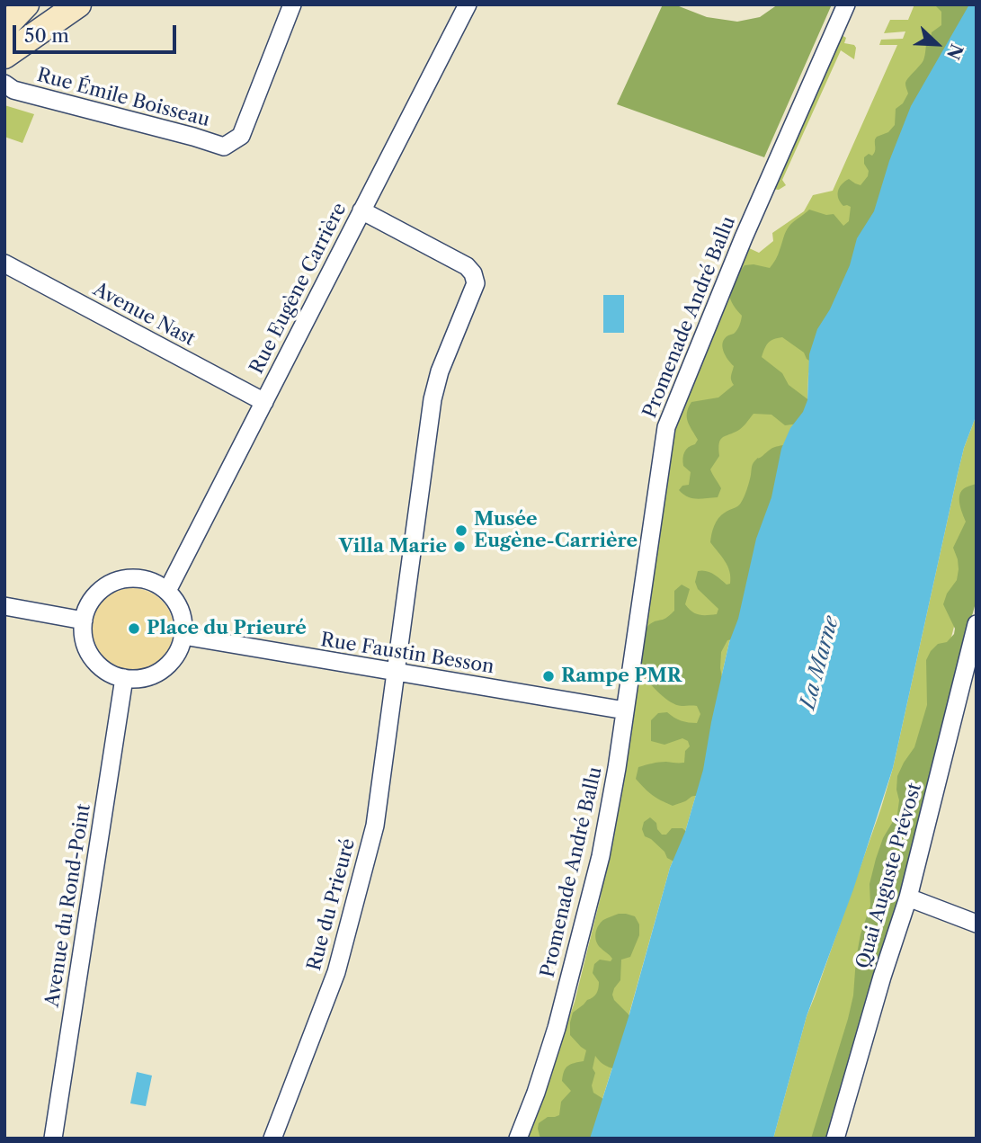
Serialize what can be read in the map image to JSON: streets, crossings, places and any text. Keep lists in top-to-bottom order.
{
  "streets": {
    "street": [
      "Rue Émile Boisseau",
      "Rue Eugène Carrière",
      "Avenue Nast",
      "Promenade André Ballu",
      "Rue Faustin Besson",
      "Quai Auguste Prévost",
      "Rue du Prieuré",
      "Avenue du Rond-Point"
    ]
  },
  "crossings": [
    ["Rue Eugène Carrière", "Avenue Nast"],
    ["Rue Eugène Carrière", "Rue Faustin Besson"],
    ["Rue Eugène Carrière", "Rue du Prieuré"],
    ["Rue Eugène Carrière", "Avenue du Rond-Point"],
    ["Promenade André Ballu", "Rue Faustin Besson"],
    ["Rue Faustin Besson", "Rue du Prieuré"],
    ["Rue Faustin Besson", "Avenue du Rond-Point"]
  ],
  "water": ["La Marne"],
  "places": [
    "Musée Eugène-Carrière",
    "Villa Marie",
    "Place du Prieuré",
    "Rampe PMR"
  ],
  "scale_bar": "50 m",
  "north": "bottom right"
}
